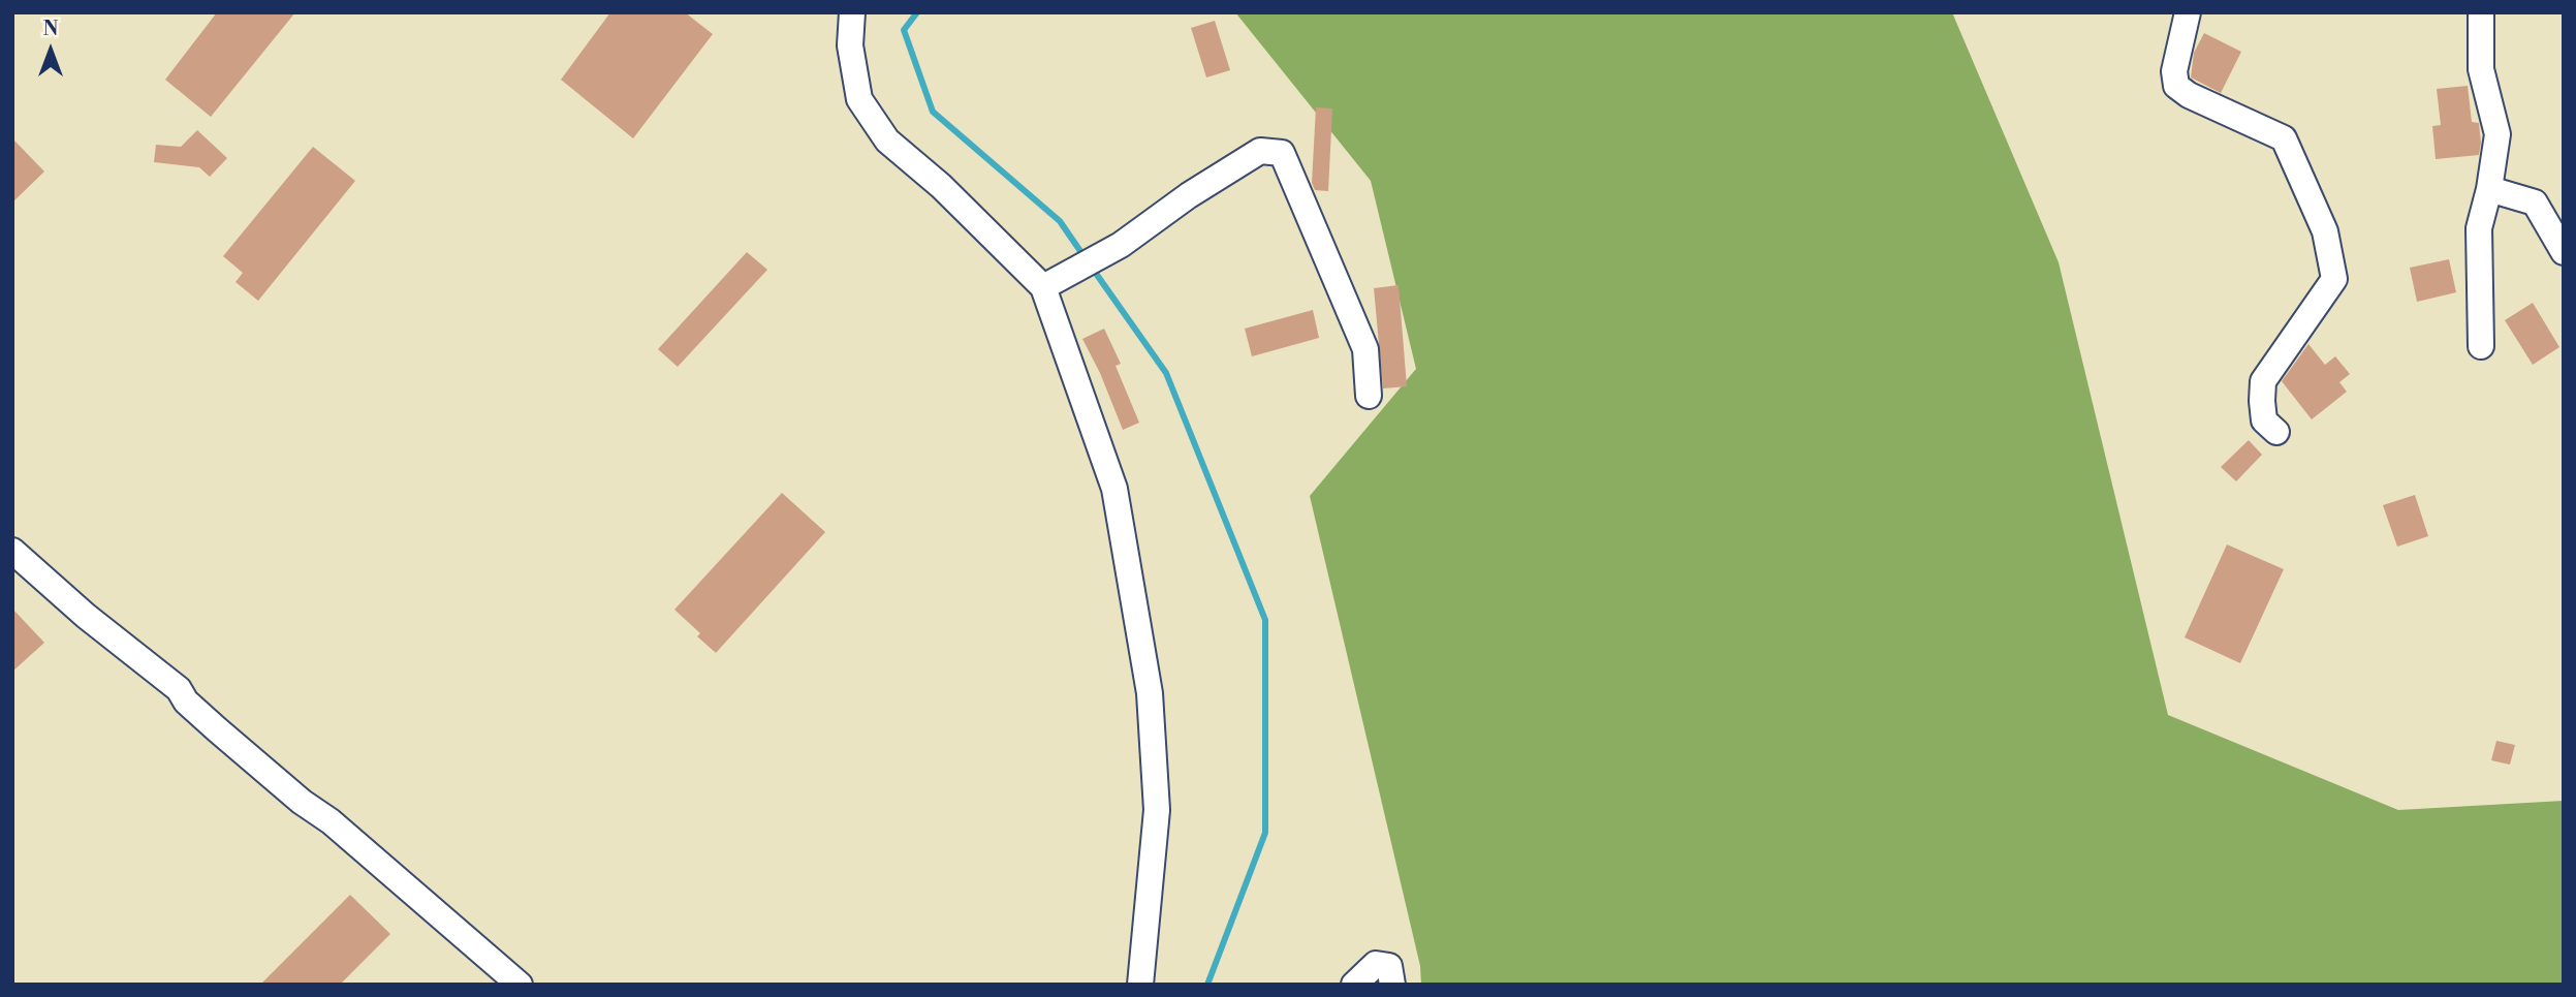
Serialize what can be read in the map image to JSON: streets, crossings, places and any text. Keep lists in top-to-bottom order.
{
  "north": "top"
}
